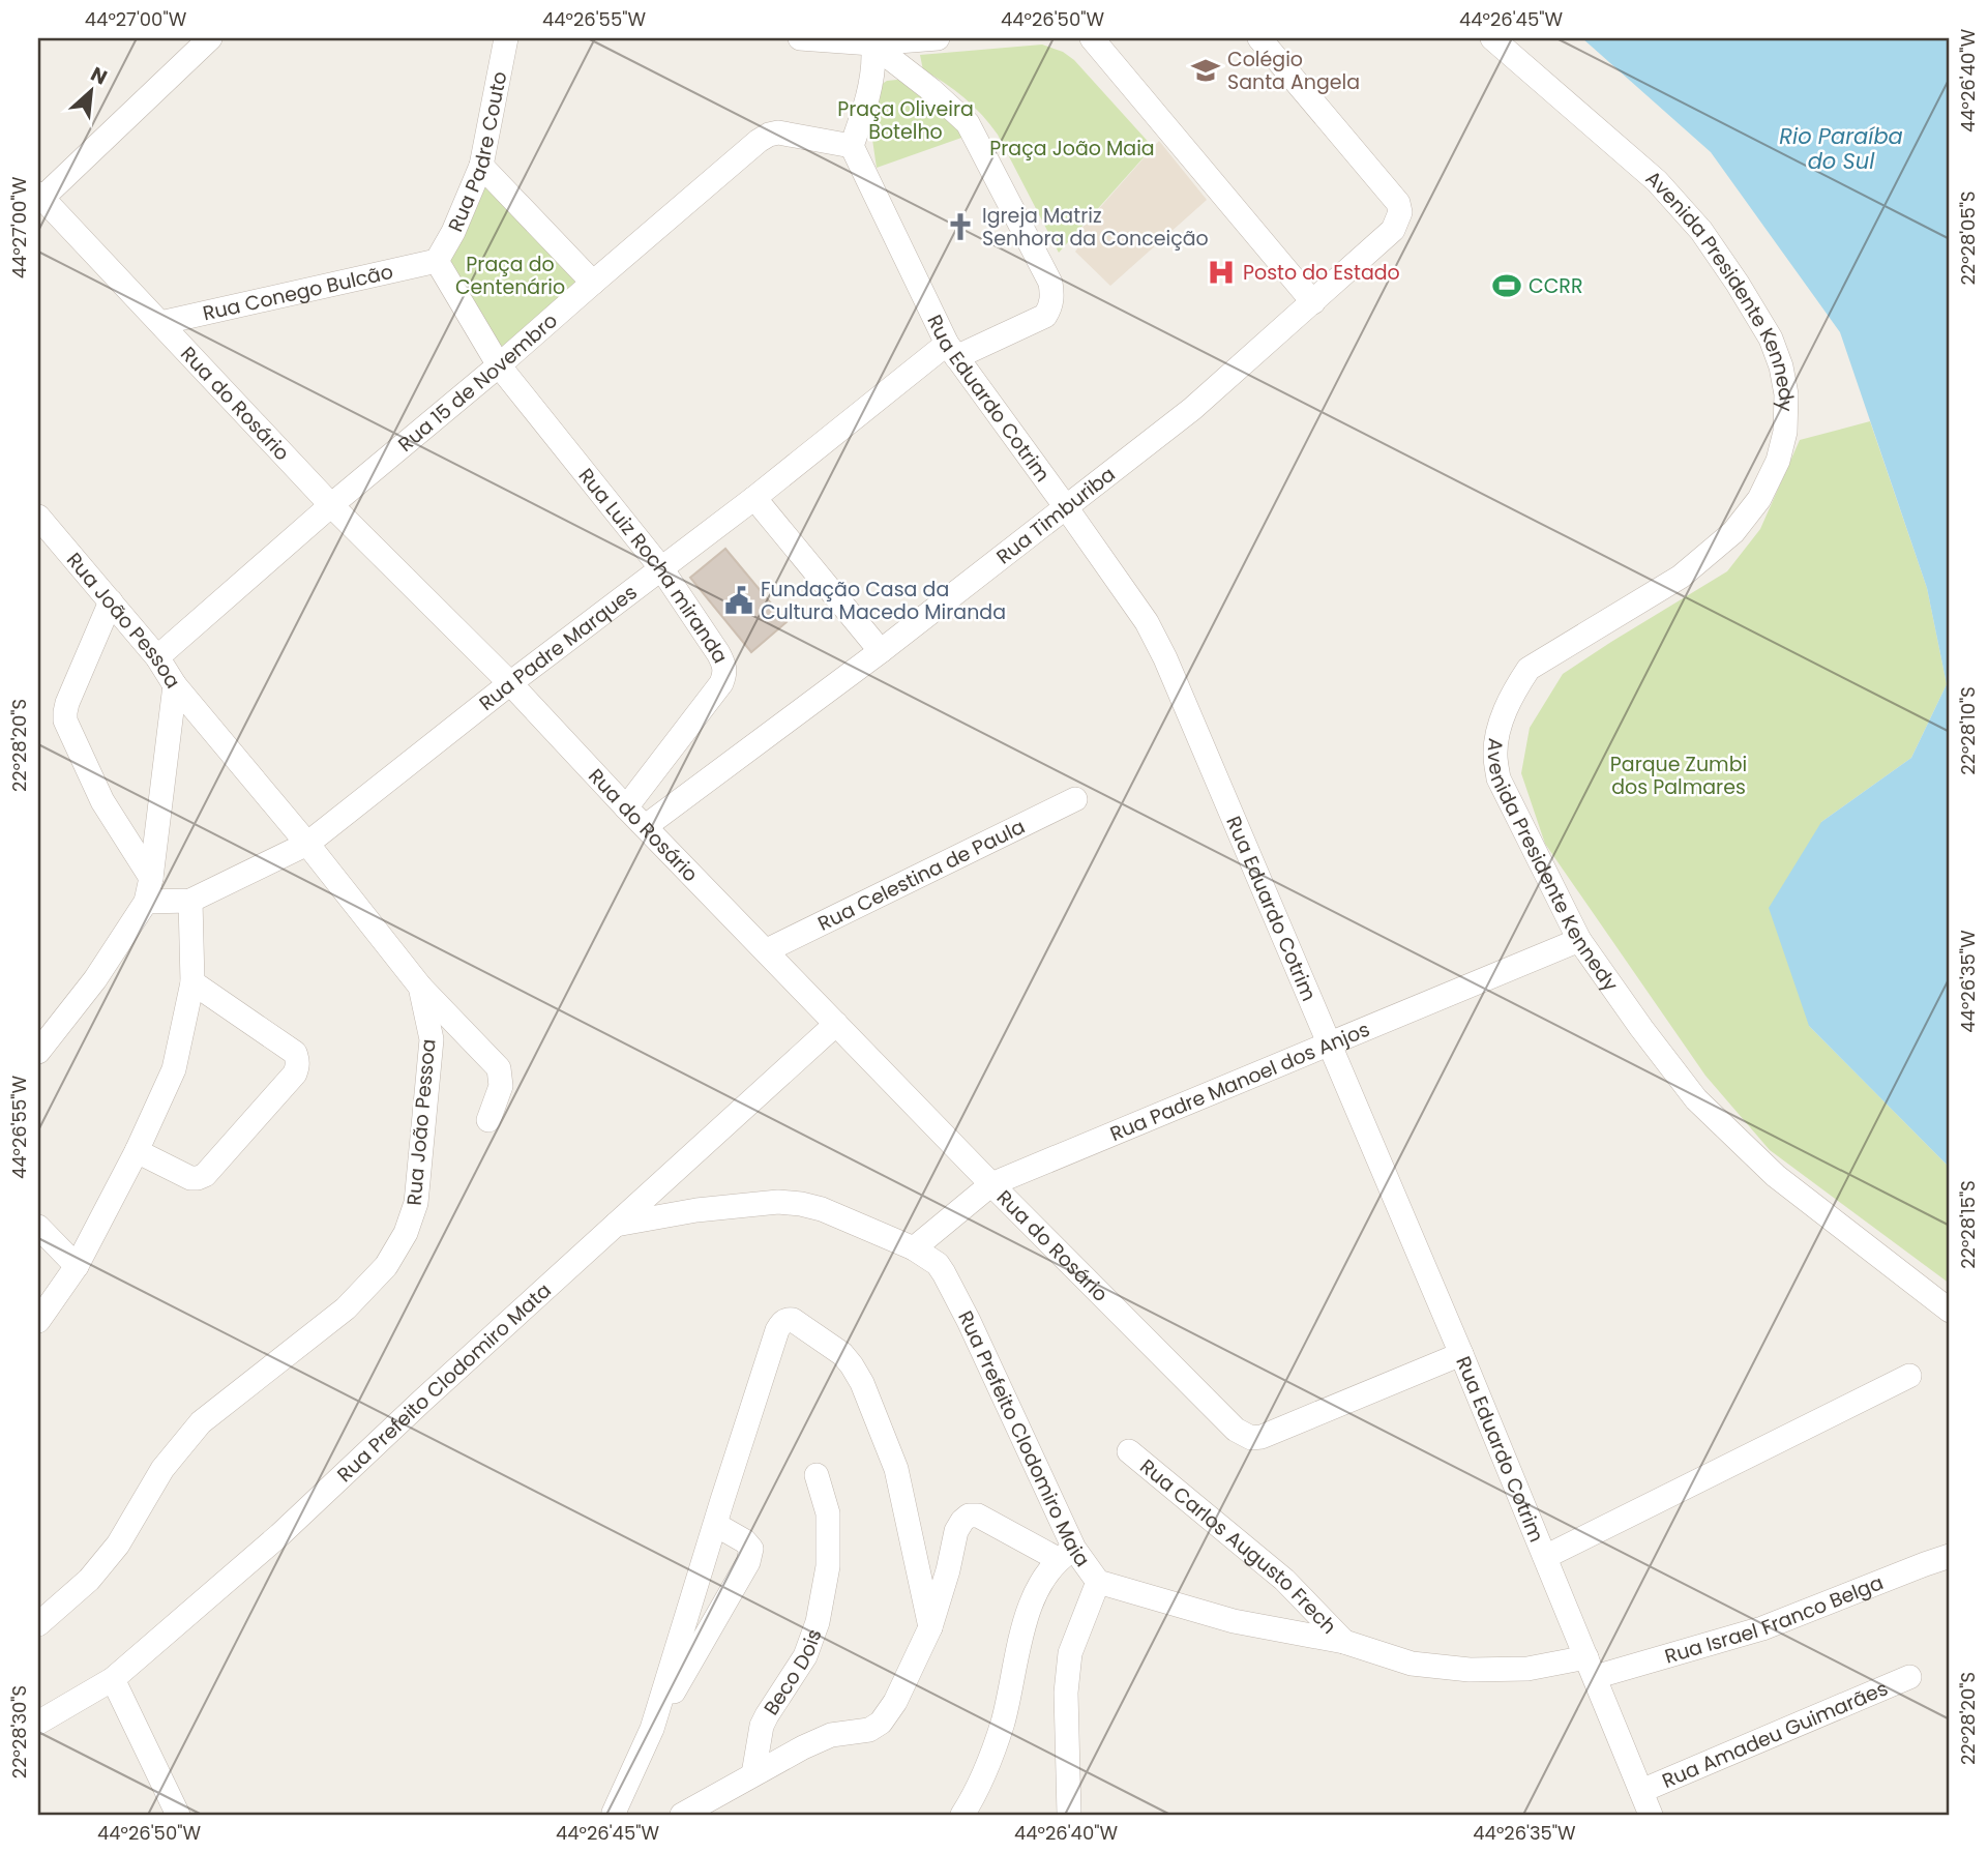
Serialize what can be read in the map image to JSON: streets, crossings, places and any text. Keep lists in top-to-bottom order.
{
  "streets": {
    "street": [
      "Rua Padre Couto",
      "Rua Conego Bulcão",
      "Avenida Presidente Kennedy",
      "Rua 15 de Novembro",
      "Rua Eduardo Cotrim",
      "Rua do Rosário",
      "Rua Timburiba",
      "Rua Luiz Rocha miranda",
      "Rua João Pessoa",
      "Rua Padre Marques",
      "Rua Celestina de Paula",
      "Rua Padre Manoel dos Anjos",
      "Rua Prefeito Clodomiro Mata",
      "Rua Prefeito Clodomiro Maia",
      "Rua Carlos Augusto Frech",
      "Rua Israel Franco Belga",
      "Beco Dois",
      "Rua Amadeu Guimarães"
    ]
  },
  "crossings": [
    ["Rua Padre Couto", "Rua Conego Bulcão"],
    ["Rua Conego Bulcão", "Rua do Rosário"],
    ["Avenida Presidente Kennedy", "Rua Padre Manoel dos Anjos"],
    ["Rua 15 de Novembro", "Rua Eduardo Cotrim"],
    ["Rua 15 de Novembro", "Rua do Rosário"],
    ["Rua 15 de Novembro", "Rua Luiz Rocha miranda"],
    ["Rua 15 de Novembro", "Rua João Pessoa"],
    ["Rua Eduardo Cotrim", "Rua do Rosário"],
    ["Rua Eduardo Cotrim", "Rua Timburiba"],
    ["Rua Eduardo Cotrim", "Rua Padre Marques"],
    ["Rua Eduardo Cotrim", "Rua Padre Manoel dos Anjos"],
    ["Rua Eduardo Cotrim", "Rua Prefeito Clodomiro Maia"],
    ["Rua Eduardo Cotrim", "Rua Israel Franco Belga"],
    ["Rua Eduardo Cotrim", "Rua Amadeu Guimarães"],
    ["Rua do Rosário", "Rua Timburiba"],
    ["Rua do Rosário", "Rua Luiz Rocha miranda"],
    ["Rua do Rosário", "Rua Padre Marques"],
    ["Rua do Rosário", "Rua Celestina de Paula"],
    ["Rua do Rosário", "Rua Padre Manoel dos Anjos"],
    ["Rua do Rosário", "Rua Prefeito Clodomiro Mata"],
    ["Rua Luiz Rocha miranda", "Rua Padre Marques"],
    ["Rua João Pessoa", "Rua Padre Marques"],
    ["Rua Padre Manoel dos Anjos", "Rua Prefeito Clodomiro Maia"],
    ["Rua Prefeito Clodomiro Mata", "Rua Prefeito Clodomiro Maia"],
    ["Rua Prefeito Clodomiro Maia", "Rua Carlos Augusto Frech"],
    ["Rua Prefeito Clodomiro Maia", "Rua Israel Franco Belga"]
  ],
  "water": ["Rio Paraíba do Sul"],
  "parks": [
    "Praça Oliveira Botelho",
    "Praça João Maia",
    "Praça do Centenário",
    "Parque Zumbi dos Palmares"
  ],
  "places": {
    "school or university": ["Colégio Santa Angela"],
    "church": ["Igreja Matriz Senhora da Conceição"],
    "hospital": ["Posto do Estado"],
    "sports": ["CCRR"],
    "public building": ["Fundação Casa da Cultura Macedo Miranda"]
  },
  "north": "top right",
  "coordinates": [
    "44°27'00\"W",
    "44°26'55\"W",
    "44°26'50\"W",
    "44°26'45\"W",
    "44°26'40\"W",
    "22°28'05\"S",
    "22°28'10\"S",
    "22°28'20\"S",
    "44°26'35\"W",
    "22°28'15\"S",
    "22°28'30\"S"
  ]
}
